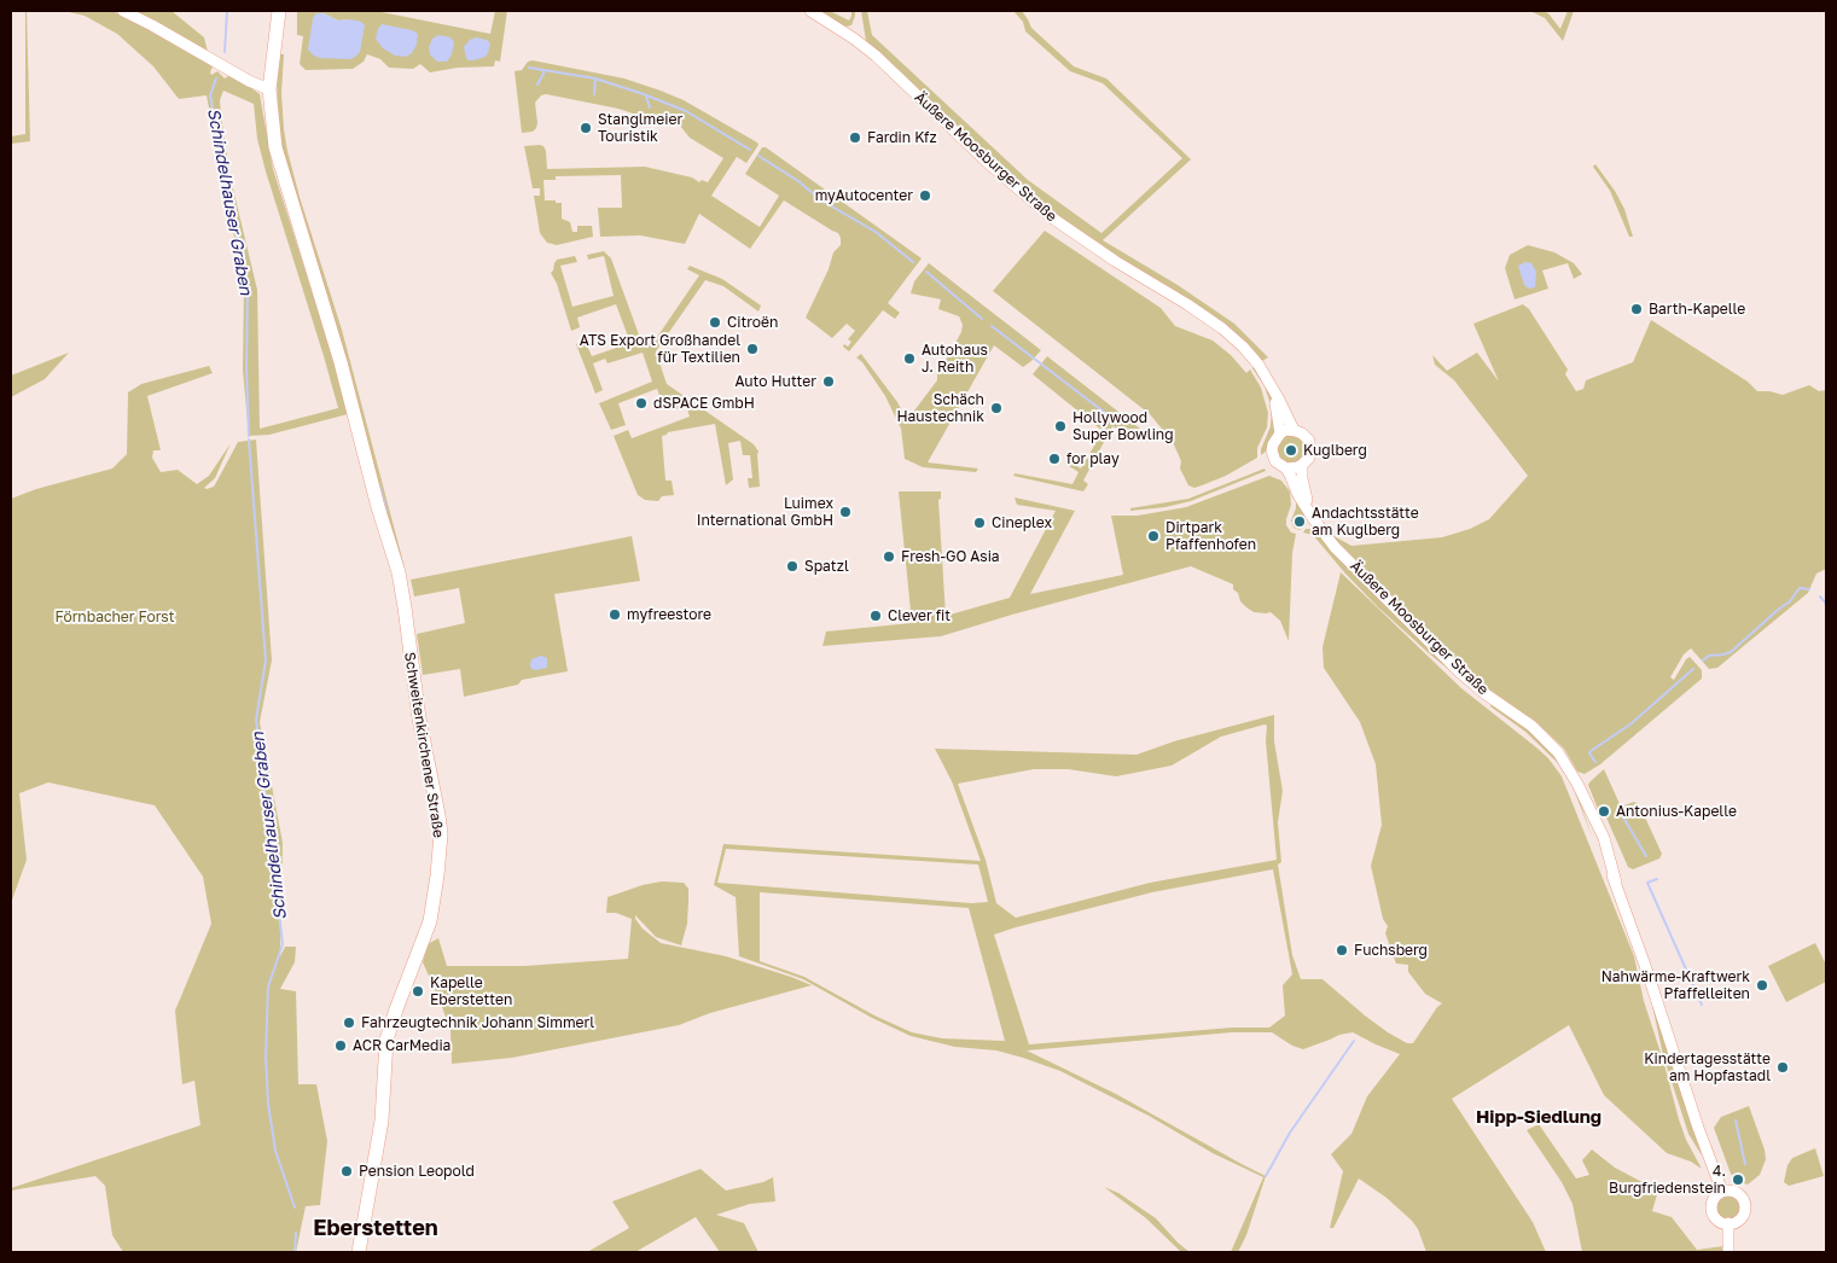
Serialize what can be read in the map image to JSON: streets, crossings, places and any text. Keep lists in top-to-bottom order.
{
  "streets": {
    "main road": ["Schweitenkirchener Straße"],
    "street": ["Äußere Moosburger Straße"]
  },
  "districts": ["Hipp-Siedlung", "Eberstetten"],
  "water": ["Schindelhauser Graben"],
  "parks": ["Förnbacher Forst"],
  "places": [
    "Stanglmeier Touristik",
    "Fardin Kfz",
    "myAutocenter",
    "Barth-Kapelle",
    "Citroën",
    "ATS Export Großhandel für Textilien",
    "Autohaus J. Reith",
    "Auto Hutter",
    "dSPACE GmbH",
    "Schäch Haustechnik",
    "Hollywood Super Bowling",
    "Kuglberg",
    "for play",
    "Luimex International GmbH",
    "Andachtsstätte am Kuglberg",
    "Cineplex",
    "Dirtpark Pfaffenhofen",
    "Fresh-GO Asia",
    "Spatzl",
    "myfreestore",
    "Clever fit",
    "Antonius-Kapelle",
    "Fuchsberg",
    "Nahwärme-Kraftwerk Pfaffelleiten",
    "Kapelle Eberstetten",
    "Fahrzeugtechnik Johann Simmerl",
    "ACR CarMedia",
    "Kindertagesstätte am Hopfastadl",
    "Pension Leopold",
    "4. Burgfriedenstein"
  ]
}
